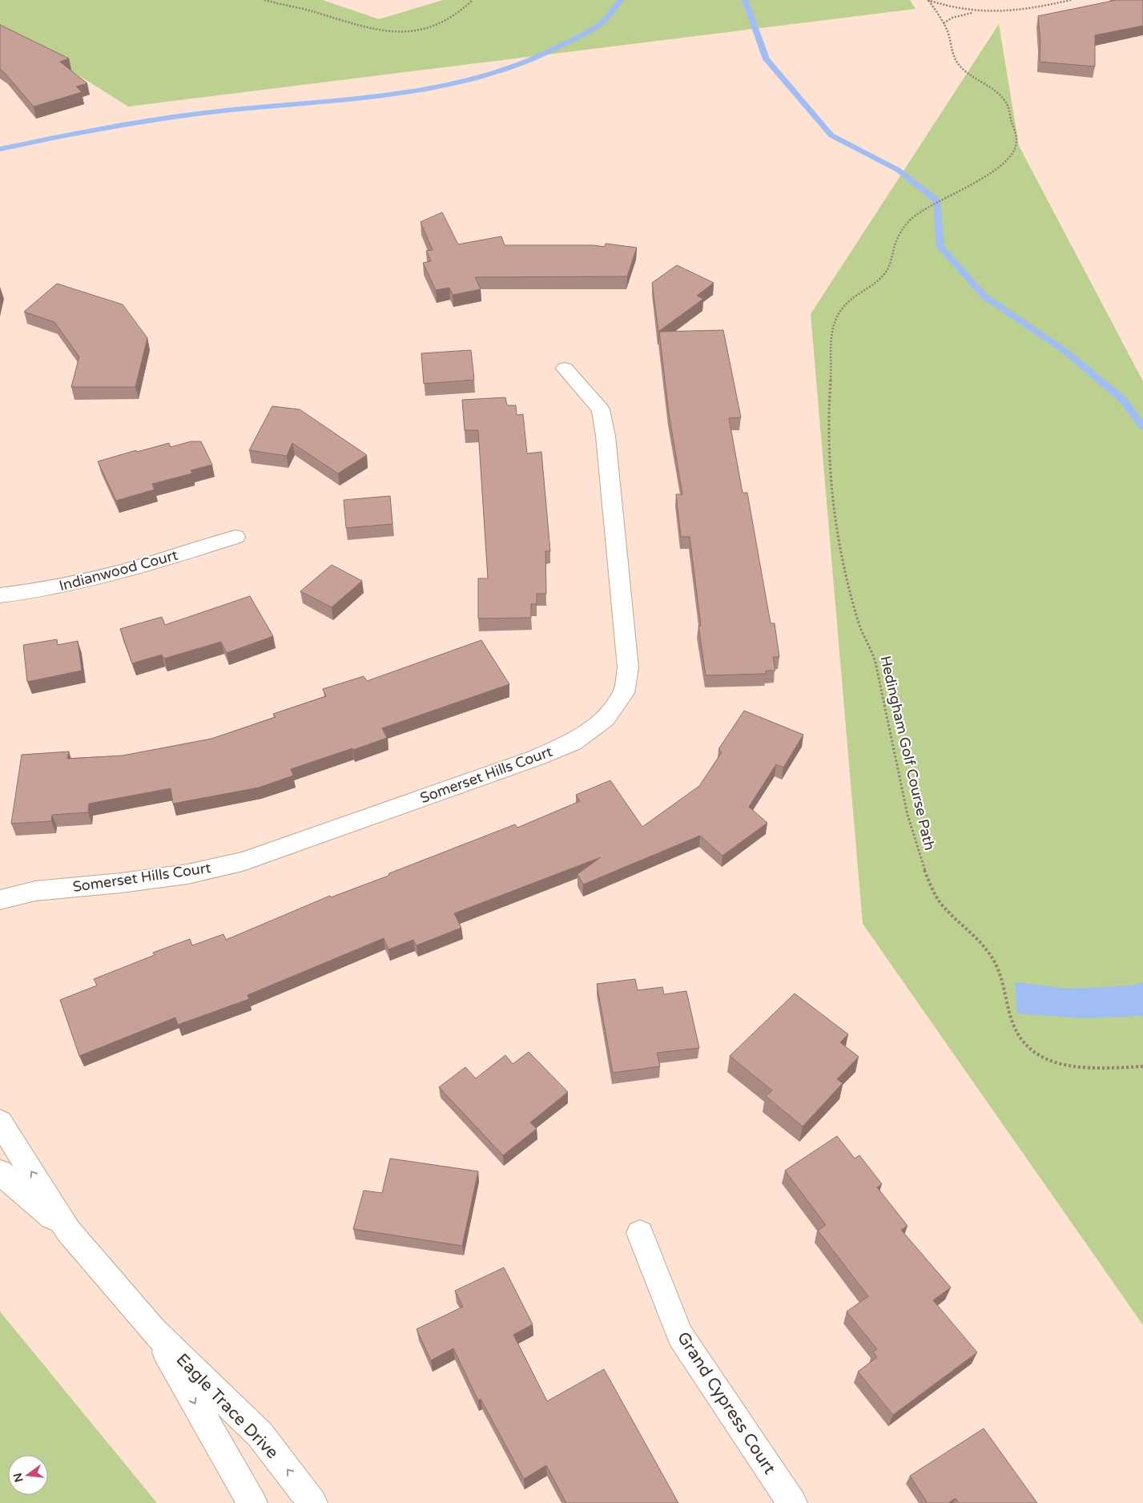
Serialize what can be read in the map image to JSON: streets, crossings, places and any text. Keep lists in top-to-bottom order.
{
  "streets": {
    "street": [
      "Indianwood Court",
      "Somerset Hills Court",
      "Grand Cypress Court",
      "Eagle Trace Drive"
    ],
    "path": ["Hedingham Golf Course Path"]
  },
  "north": "left"
}
